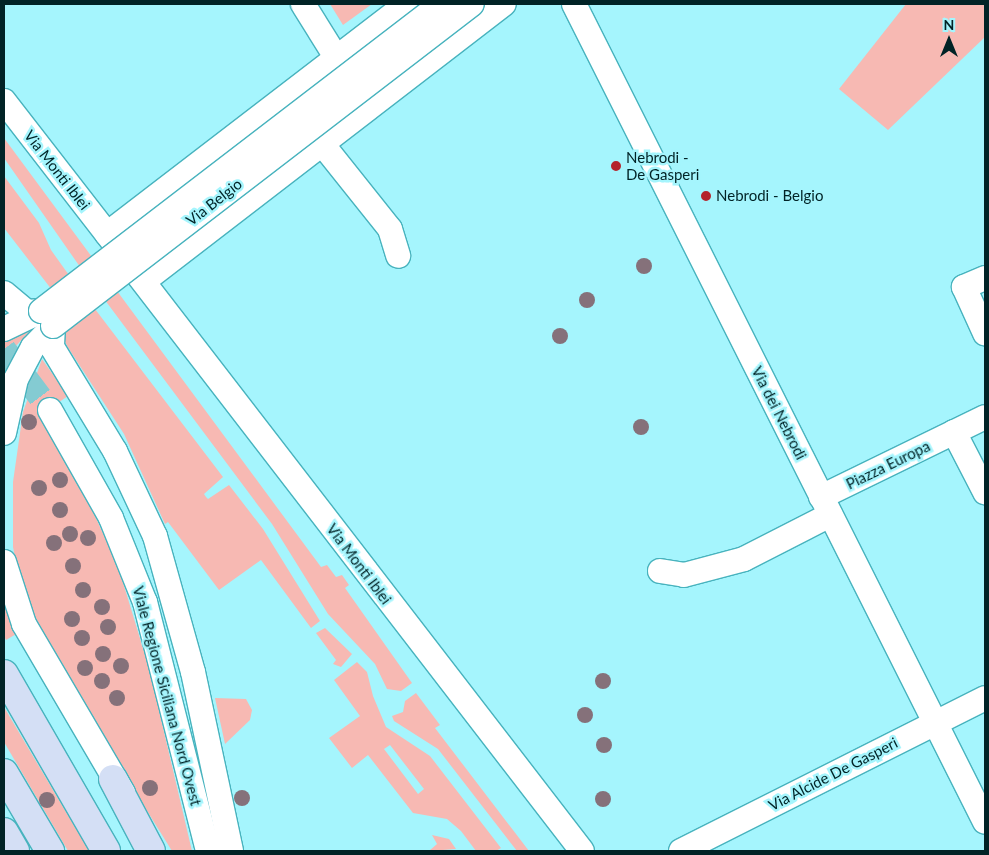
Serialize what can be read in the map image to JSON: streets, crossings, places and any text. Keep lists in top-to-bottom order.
{
  "streets": {
    "street": [
      "Via Monti Iblei",
      "Via Belgio",
      "Via dei Nebrodi",
      "Piazza Europa",
      "Viale Regione Siciliana Nord Ovest",
      "Via Alcide De Gasperi"
    ]
  },
  "crossings": [
    ["Via Monti Iblei", "Via Belgio"],
    ["Via dei Nebrodi", "Piazza Europa"],
    ["Via dei Nebrodi", "Via Alcide De Gasperi"]
  ],
  "places": ["Nebrodi - De Gasperi", "Nebrodi - Belgio"],
  "north": "top"
}
